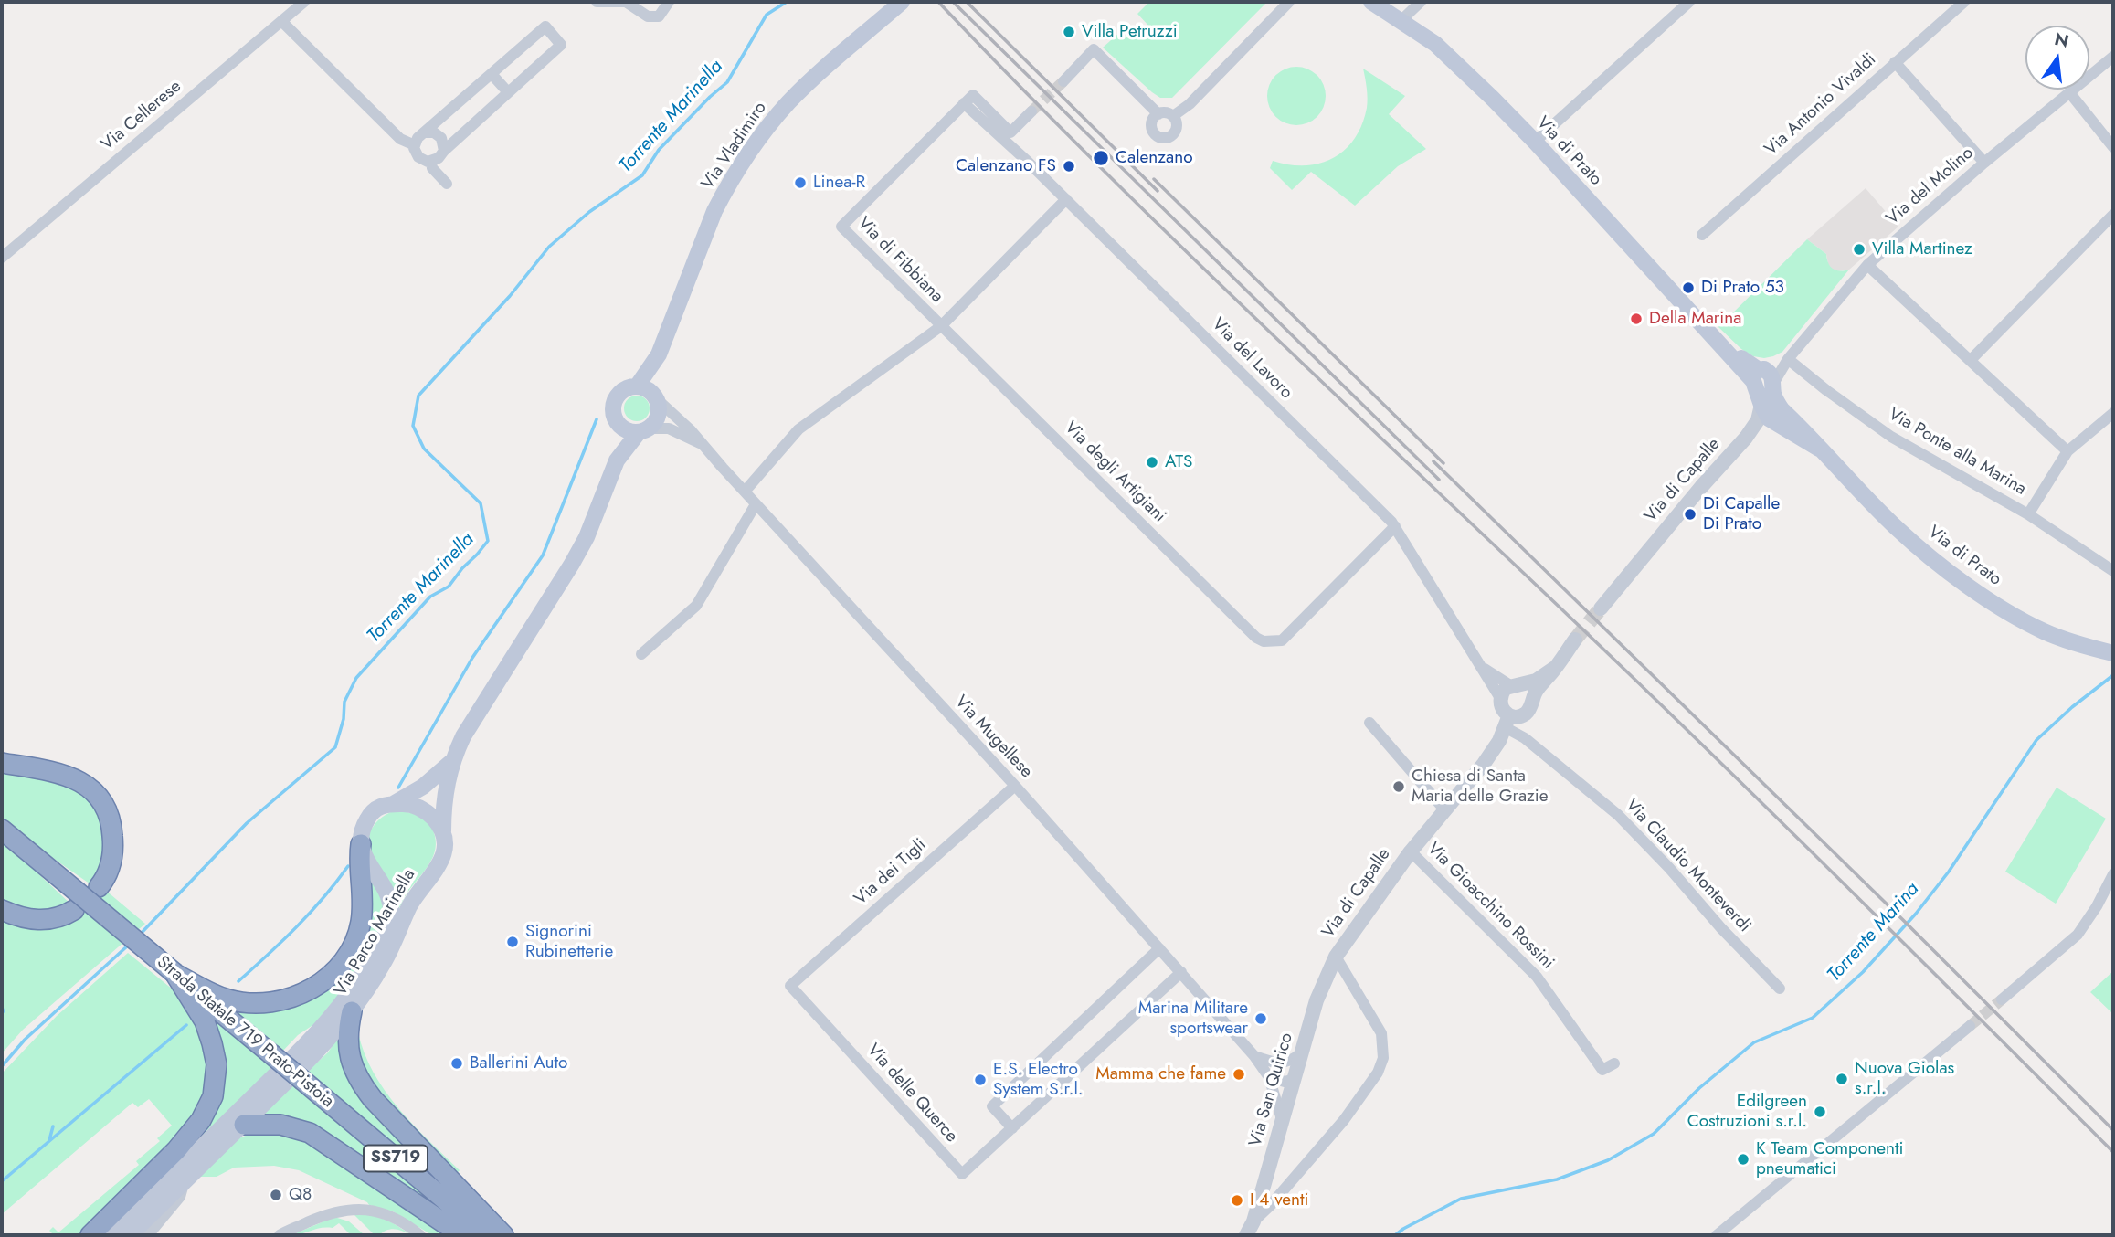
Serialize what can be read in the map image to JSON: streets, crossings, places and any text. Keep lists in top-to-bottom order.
{
  "streets": {
    "highway": ["Strada Statale 719 Prato-Pistoia", "SS719"],
    "main road": ["Via Vladimiro", "Via di Prato", "Via Parco Marinella"],
    "street": [
      "Via Antonio Vivaldi",
      "Via Cellerese",
      "Via del Molino",
      "Via di Fibbiana",
      "Via del Lavoro",
      "Via Ponte alla Marina",
      "Via degli Artigiani",
      "Via di Capalle",
      "Via Mugellese",
      "Via Claudio Monteverdi",
      "Via dei Tigli",
      "Via Gioacchino Rossini",
      "Via San Quirico",
      "Via delle Querce"
    ]
  },
  "crossings": [
    ["Via Vladimiro", "Via Mugellese"],
    ["Via di Prato", "Via del Molino"],
    ["Via di Prato", "Via di Capalle"],
    ["Via del Molino", "Via Ponte alla Marina"],
    ["Via di Fibbiana", "Via del Lavoro"],
    ["Via di Fibbiana", "Via degli Artigiani"],
    ["Via di Fibbiana", "Via Mugellese"],
    ["Via del Lavoro", "Via degli Artigiani"],
    ["Via del Lavoro", "Via di Capalle"],
    ["Via del Lavoro", "Via Claudio Monteverdi"],
    ["Via di Capalle", "Via Claudio Monteverdi"],
    ["Via di Capalle", "Via Gioacchino Rossini"],
    ["Via di Capalle", "Via San Quirico"],
    ["Via Mugellese", "Via dei Tigli"],
    ["Via Mugellese", "Via San Quirico"],
    ["Via Mugellese", "Via delle Querce"],
    ["Via dei Tigli", "Via delle Querce"],
    ["Via Parco Marinella", "Strada Statale 719 Prato-Pistoia"]
  ],
  "water": ["Torrente Marinella", "Torrente Marina"],
  "places": [
    "Villa Petruzzi",
    "Calenzano",
    "Calenzano FS",
    "Linea-R",
    "Villa Martinez",
    "Di Prato 53",
    "Della Marina",
    "ATS",
    "Di Capalle Di Prato",
    "Chiesa di Santa Maria delle Grazie",
    "Signorini Rubinetterie",
    "Marina Militare sportswear",
    "Ballerini Auto",
    "Mamma che fame",
    "Nuova Giolas s.r.l.",
    "E.S. Electro System S.r.l.",
    "Edilgreen Costruzioni s.r.l.",
    "K Team Componenti pneumatici",
    "Q8",
    "I 4 venti"
  ],
  "north": "top"
}
